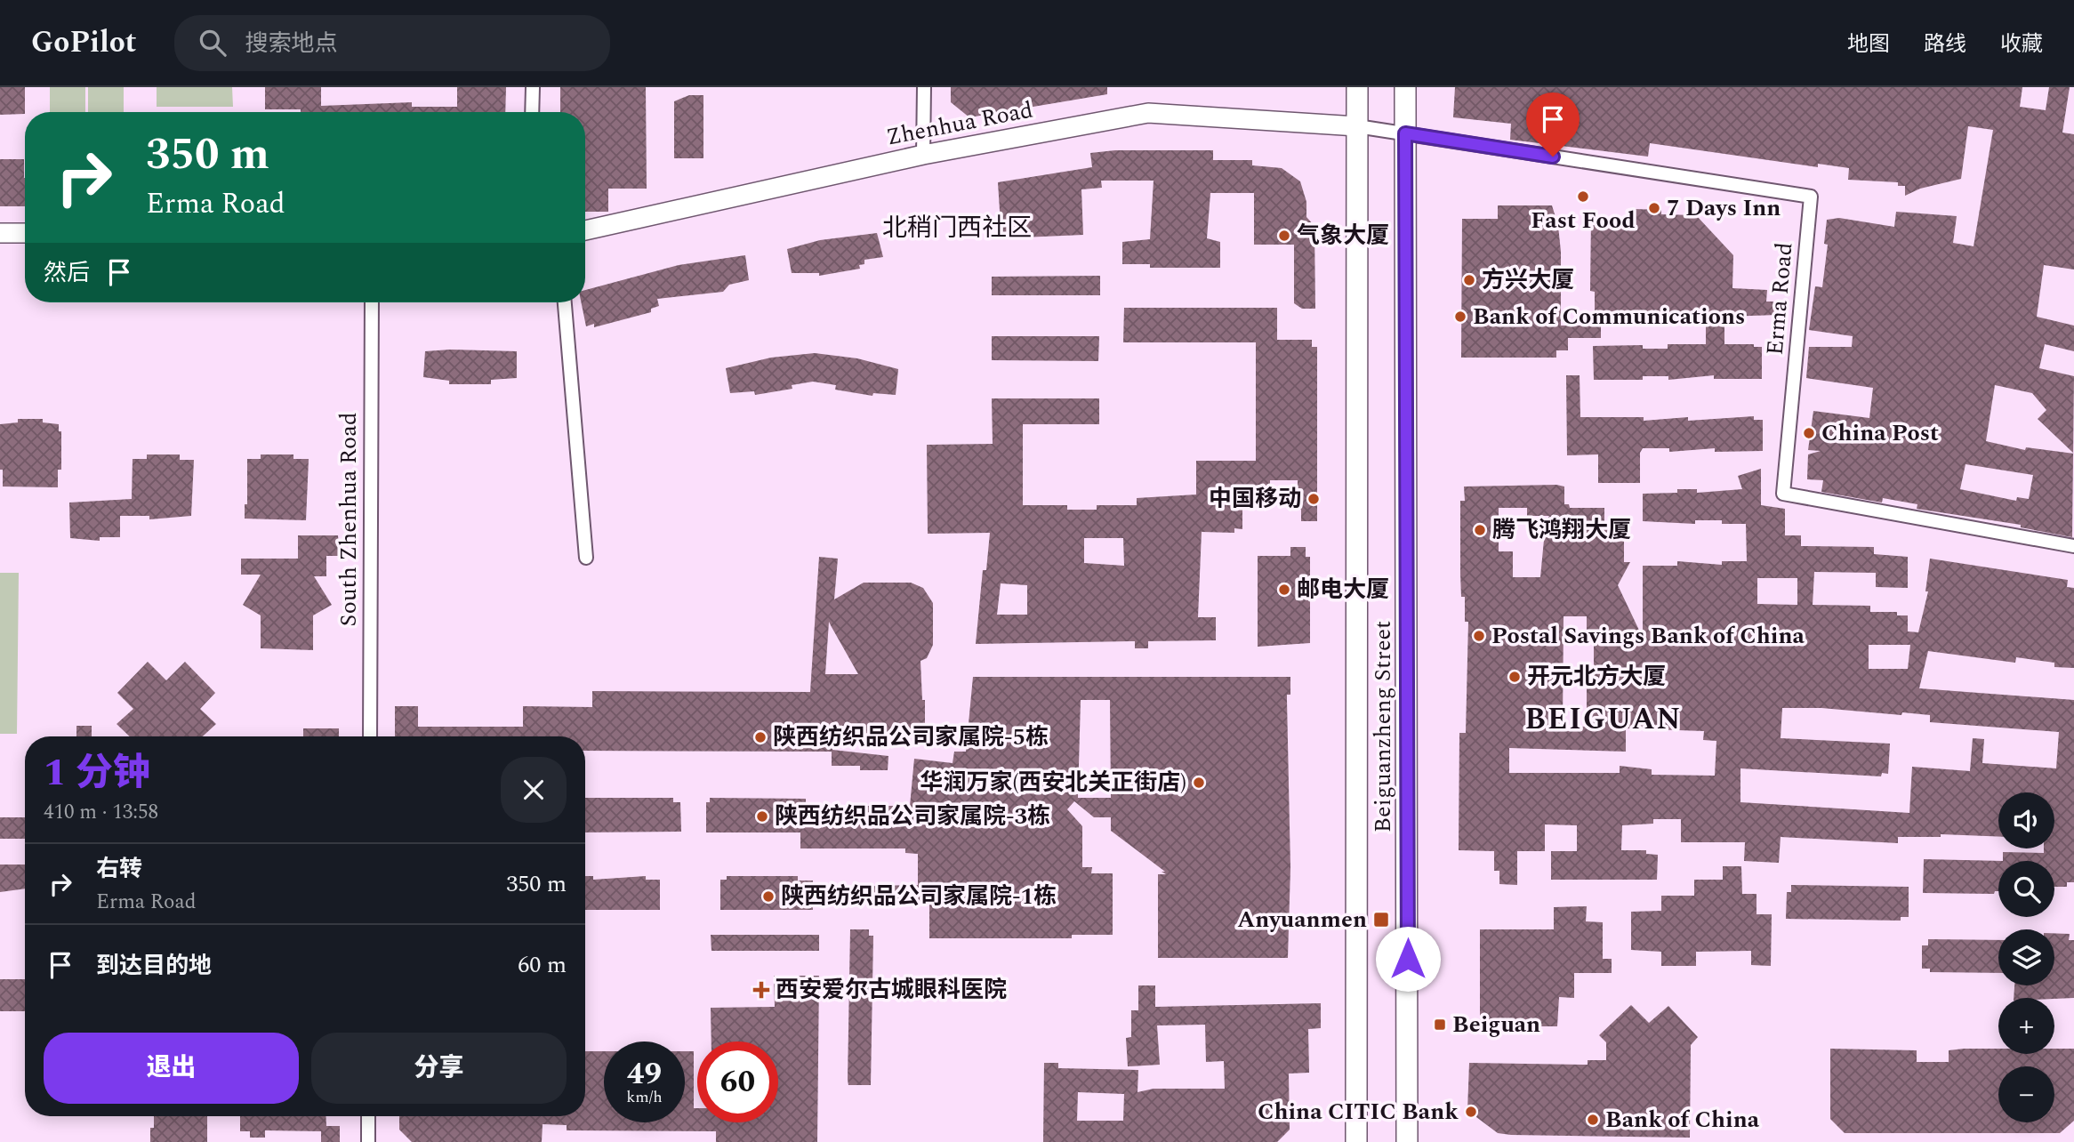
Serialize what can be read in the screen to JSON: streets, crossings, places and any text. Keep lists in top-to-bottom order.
{
  "streets": {
    "main road": ["Beiguanzheng Street"],
    "street": ["Zhenhua Road", "Erma Road", "South Zhenhua Road"]
  },
  "crossings": [
    ["Zhenhua Road", "Erma Road"],
    ["Zhenhua Road", "Beiguanzheng Street"],
    ["Erma Road", "Beiguanzheng Street"]
  ],
  "districts": ["北稍门西社区", "BEIGUAN"],
  "places": {
    "other": [
      "Fast Food",
      "7 Days Inn",
      "气象大厦",
      "方兴大厦",
      "Bank of Communications",
      "China Post",
      "中国移动",
      "腾飞鸿翔大厦",
      "邮电大厦",
      "Postal Savings Bank of China",
      "开元北方大厦",
      "陕西纺织品公司家属院-5栋",
      "华润万家(西安北关正街店)",
      "陕西纺织品公司家属院-3栋",
      "陕西纺织品公司家属院-1栋",
      "China CITIC Bank",
      "Bank of China"
    ],
    "transit": ["Anyuanmen", "Beiguan"],
    "health": ["西安爱尔古城眼科医院"]
  },
  "page": {
    "header": "GoPilot",
    "search": "搜索地点",
    "nav": ["地图", "路线", "收藏"],
    "turn": ["350 m", "Erma Road"],
    "then": "然后",
    "heading": ["1 分钟", "410 m · 13:58"],
    "map_buttons": ["+", "−"],
    "list": [
      {
        "name": "右转",
        "note": "Erma Road",
        "value": "350 m"
      },
      {
        "name": "到达目的地",
        "value": "60 m"
      }
    ],
    "buttons": ["退出", "分享"],
    "speed": "49 km/h",
    "limit": "60"
  }
}
